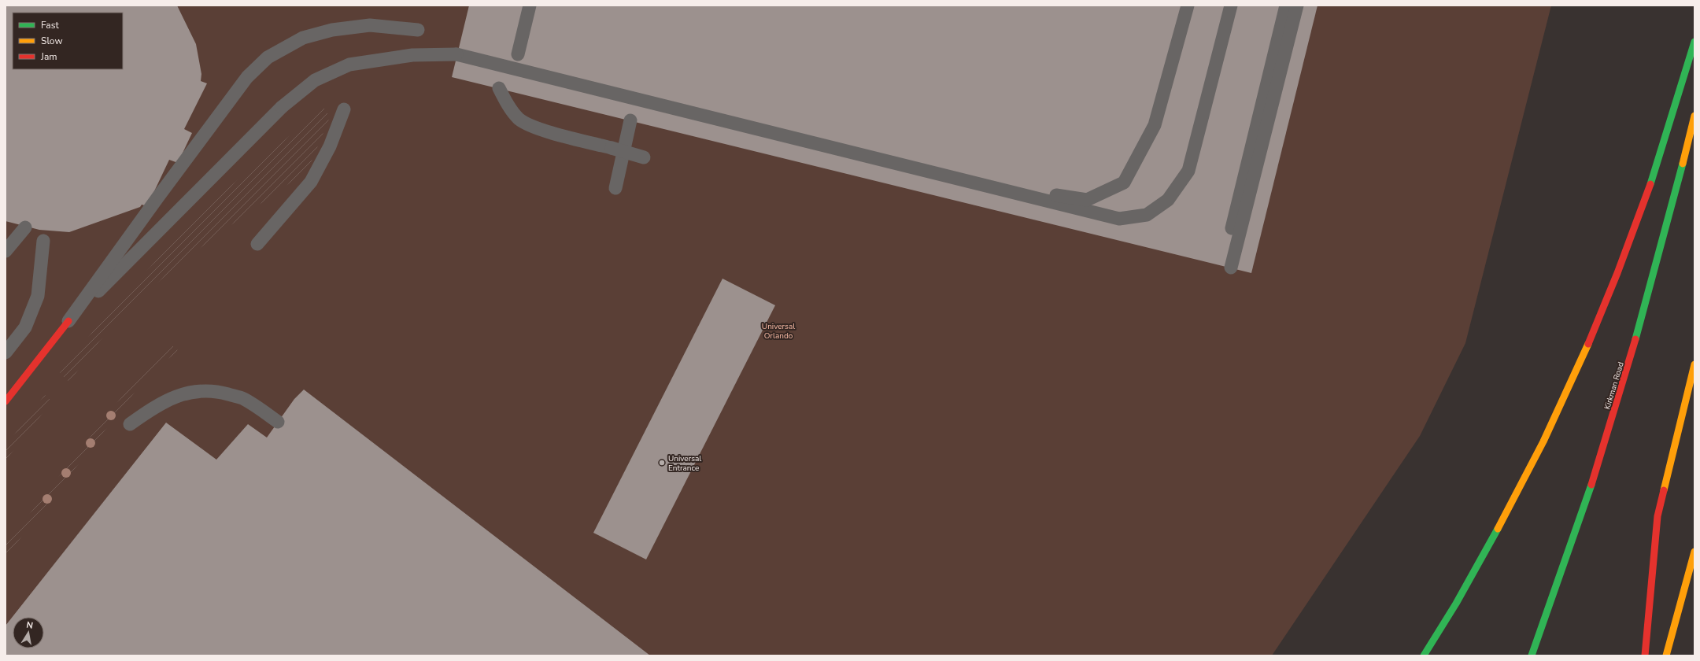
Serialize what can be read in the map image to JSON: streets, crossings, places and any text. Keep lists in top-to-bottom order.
{
  "streets": {
    "main road": ["Kirkman Road"]
  },
  "parks": ["Universal Orlando"],
  "places": ["Universal Entrance"],
  "legend": ["Fast", "Slow", "Jam"],
  "north": "top"
}
